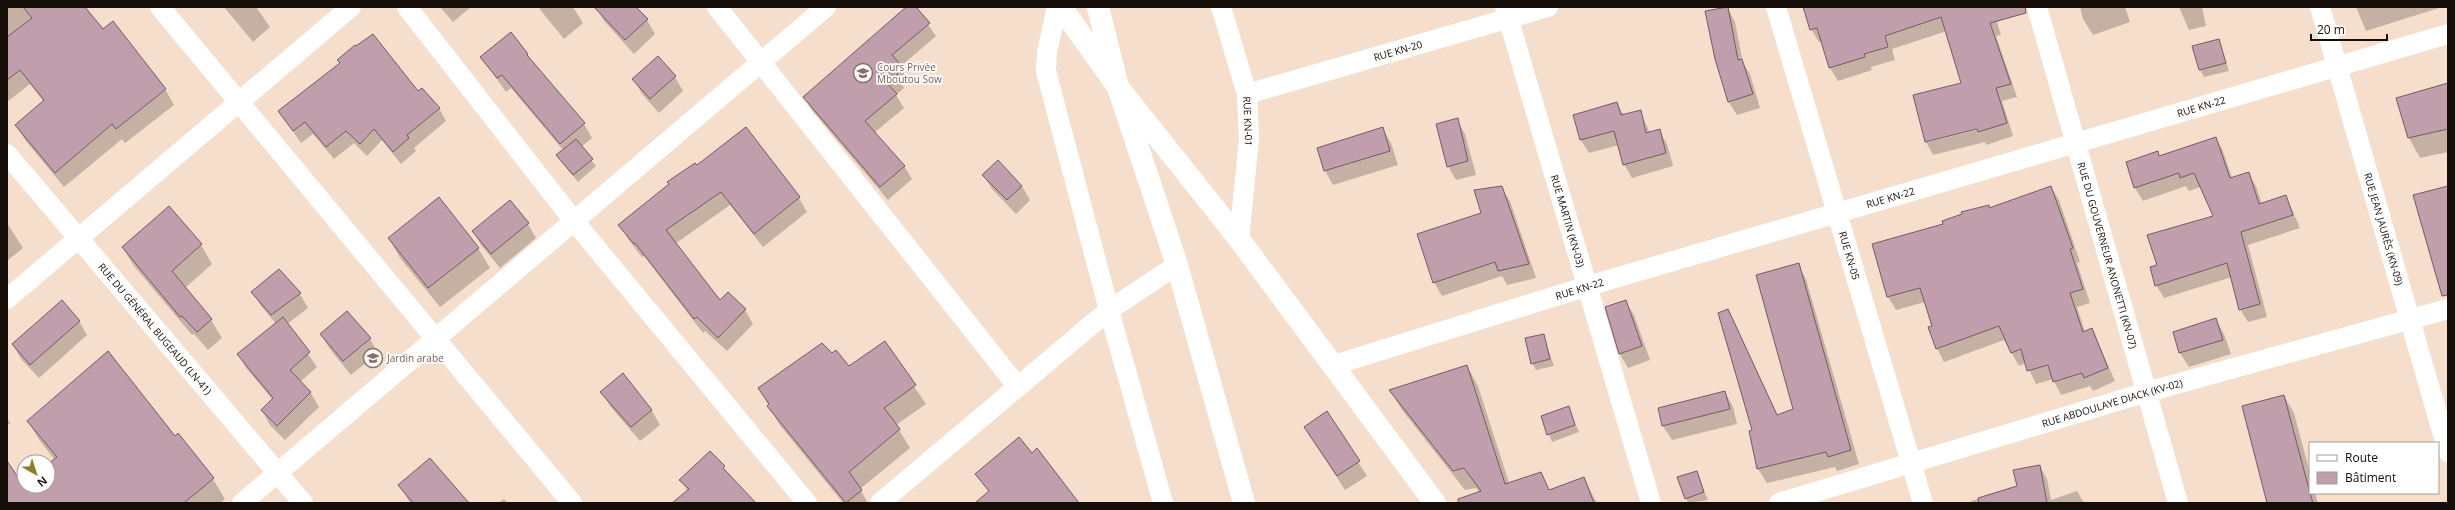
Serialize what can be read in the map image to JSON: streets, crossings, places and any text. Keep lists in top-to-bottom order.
{
  "streets": {
    "street": [
      "RUE KN-20",
      "RUE KN-22",
      "RUE KN-01",
      "RUE MARTIN (KN-03)",
      "RUE JEAN JAURÈS (KN-09)",
      "RUE KN-05",
      "RUE DU GOUVERNEUR ANONETTI (KN-07)",
      "RUE DU GÉNÉRAL BUGEAUD (LN-41)",
      "RUE ABDOULAYE DIACK (KV-02)"
    ]
  },
  "crossings": [
    ["RUE KN-20", "RUE KN-01"],
    ["RUE KN-20", "RUE MARTIN (KN-03)"],
    ["RUE KN-22", "RUE MARTIN (KN-03)"],
    ["RUE KN-22", "RUE JEAN JAURÈS (KN-09)"],
    ["RUE KN-22", "RUE KN-05"],
    ["RUE KN-22", "RUE DU GOUVERNEUR ANONETTI (KN-07)"],
    ["RUE JEAN JAURÈS (KN-09)", "RUE ABDOULAYE DIACK (KV-02)"],
    ["RUE KN-05", "RUE ABDOULAYE DIACK (KV-02)"],
    ["RUE DU GOUVERNEUR ANONETTI (KN-07)", "RUE ABDOULAYE DIACK (KV-02)"]
  ],
  "places": {
    "school or university": ["Cours Privèe Mboutou Sow", "Jardin arabe"]
  },
  "legend": ["Route", "Bâtiment"],
  "scale_bar": "20 m",
  "north": "bottom right"
}
